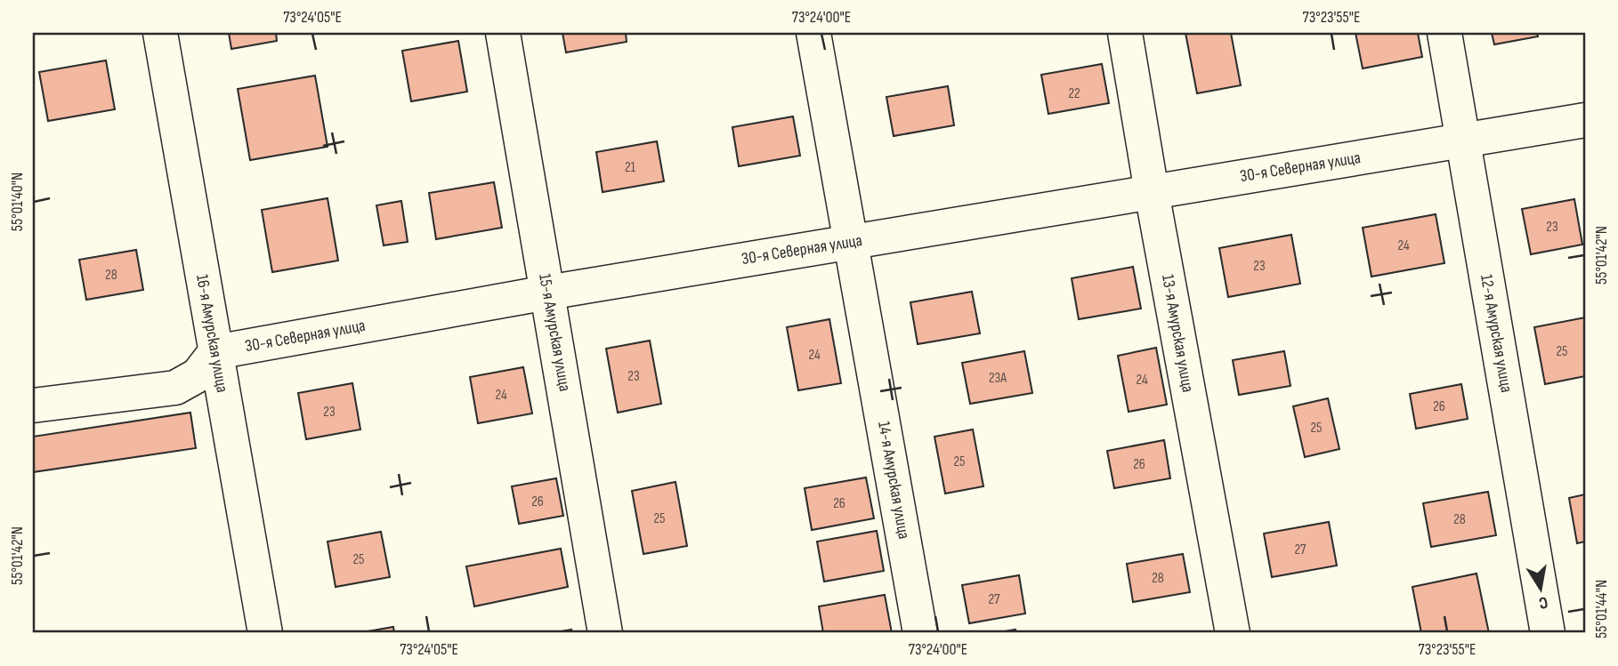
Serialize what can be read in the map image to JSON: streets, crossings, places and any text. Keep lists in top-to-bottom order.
{
  "streets": {
    "street": [
      "30-я Северная улица",
      "15-я Амурская улица",
      "16-я Амурская улица",
      "13-я Амурская улица",
      "12-я Амурская улица",
      "14-я Амурская улица"
    ]
  },
  "crossings": [
    ["30-я Северная улица", "15-я Амурская улица"],
    ["30-я Северная улица", "16-я Амурская улица"],
    ["30-я Северная улица", "13-я Амурская улица"],
    ["30-я Северная улица", "12-я Амурская улица"],
    ["30-я Северная улица", "14-я Амурская улица"]
  ],
  "house_numbers": [
    "22",
    "21",
    "23",
    "24",
    "23",
    "28",
    "25",
    "24",
    "23",
    "23А",
    "24",
    "24",
    "26",
    "23",
    "25",
    "25",
    "26",
    "26",
    "26",
    "25",
    "28",
    "27",
    "25",
    "28",
    "27"
  ],
  "north": "bottom",
  "coordinates": [
    "73°24'05\"E",
    "73°24'00\"E",
    "73°23'55\"E",
    "55°01'40\"N",
    "55°01'42\"N",
    "55°01'44\"N"
  ]
}
